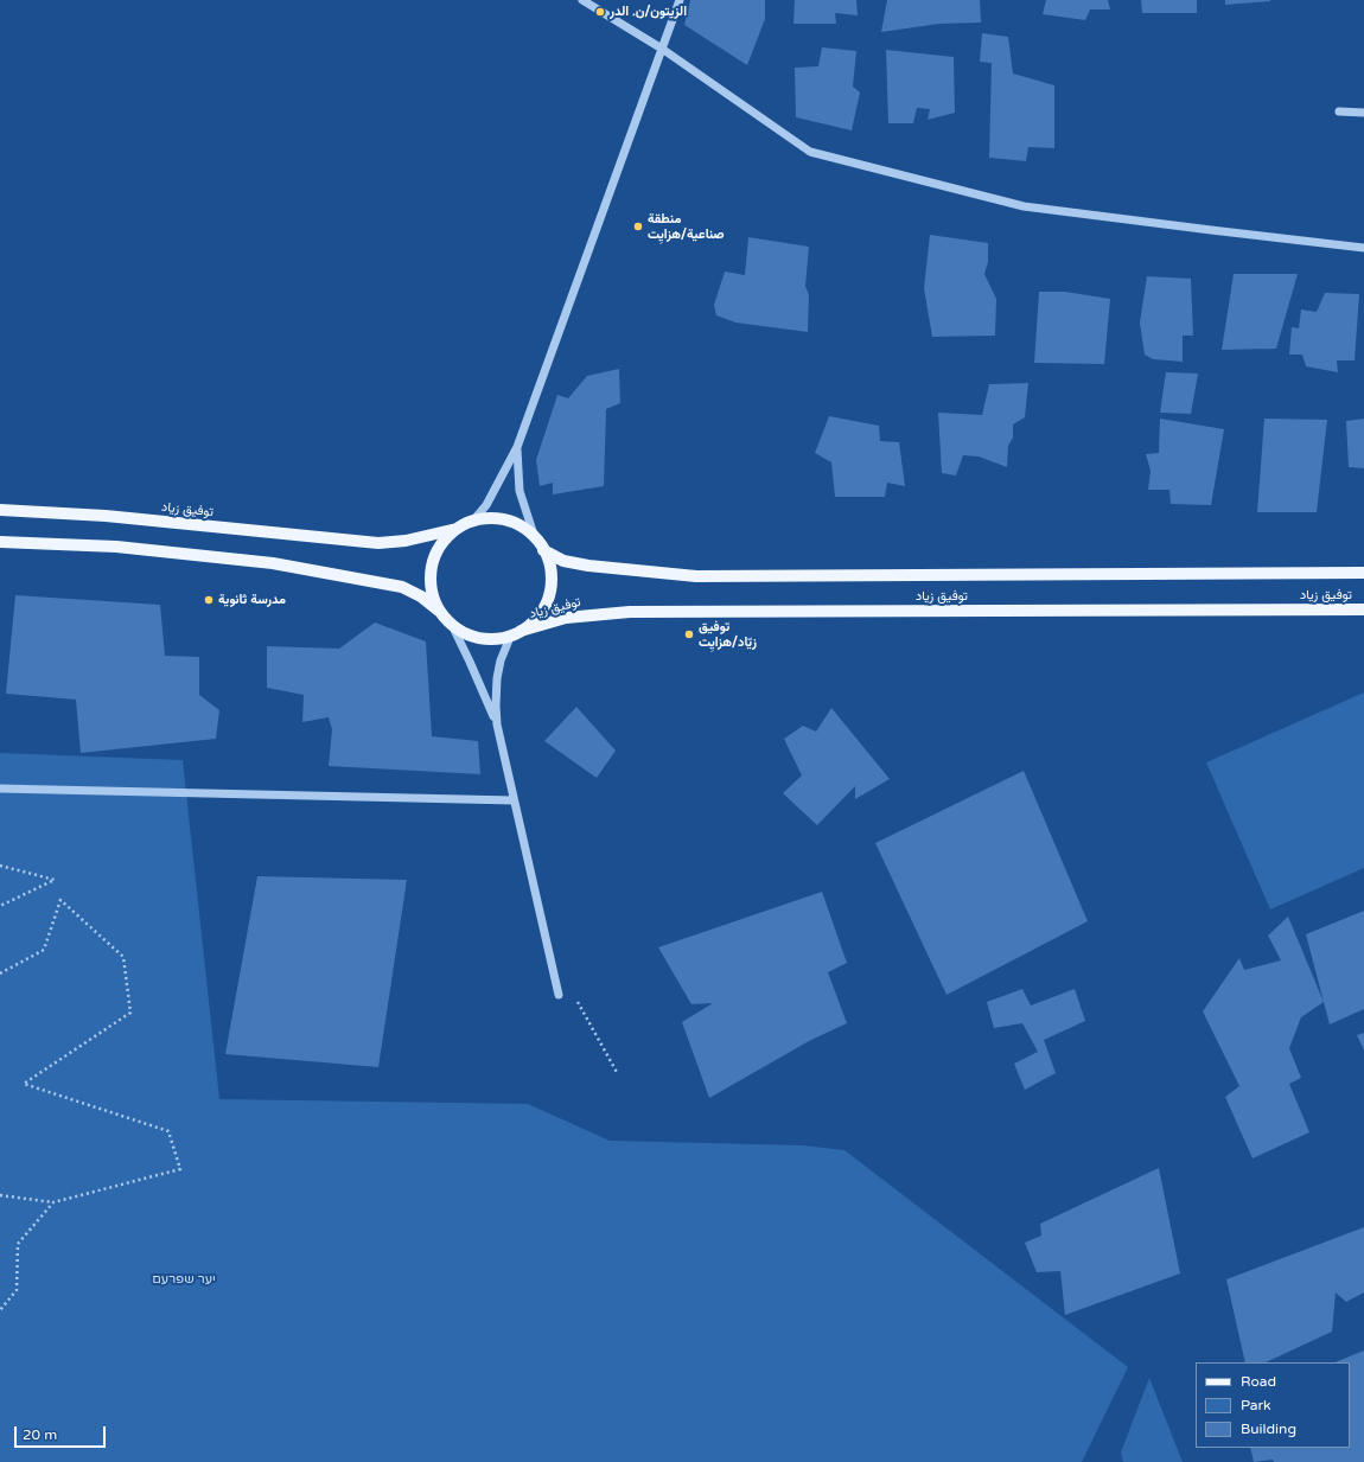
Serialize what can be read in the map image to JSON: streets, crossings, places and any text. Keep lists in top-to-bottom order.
{
  "streets": {
    "main road": ["توفيق زياد"]
  },
  "parks": ["יער שפרעם"],
  "places": [
    "الزيتون/ن. الدر",
    "منطقة صناعية/هزايِت",
    "مدرسة ثانوية",
    "توفيق زيّاد/هزايِت"
  ],
  "legend": ["Road", "Park", "Building"],
  "scale_bar": "20 m"
}
